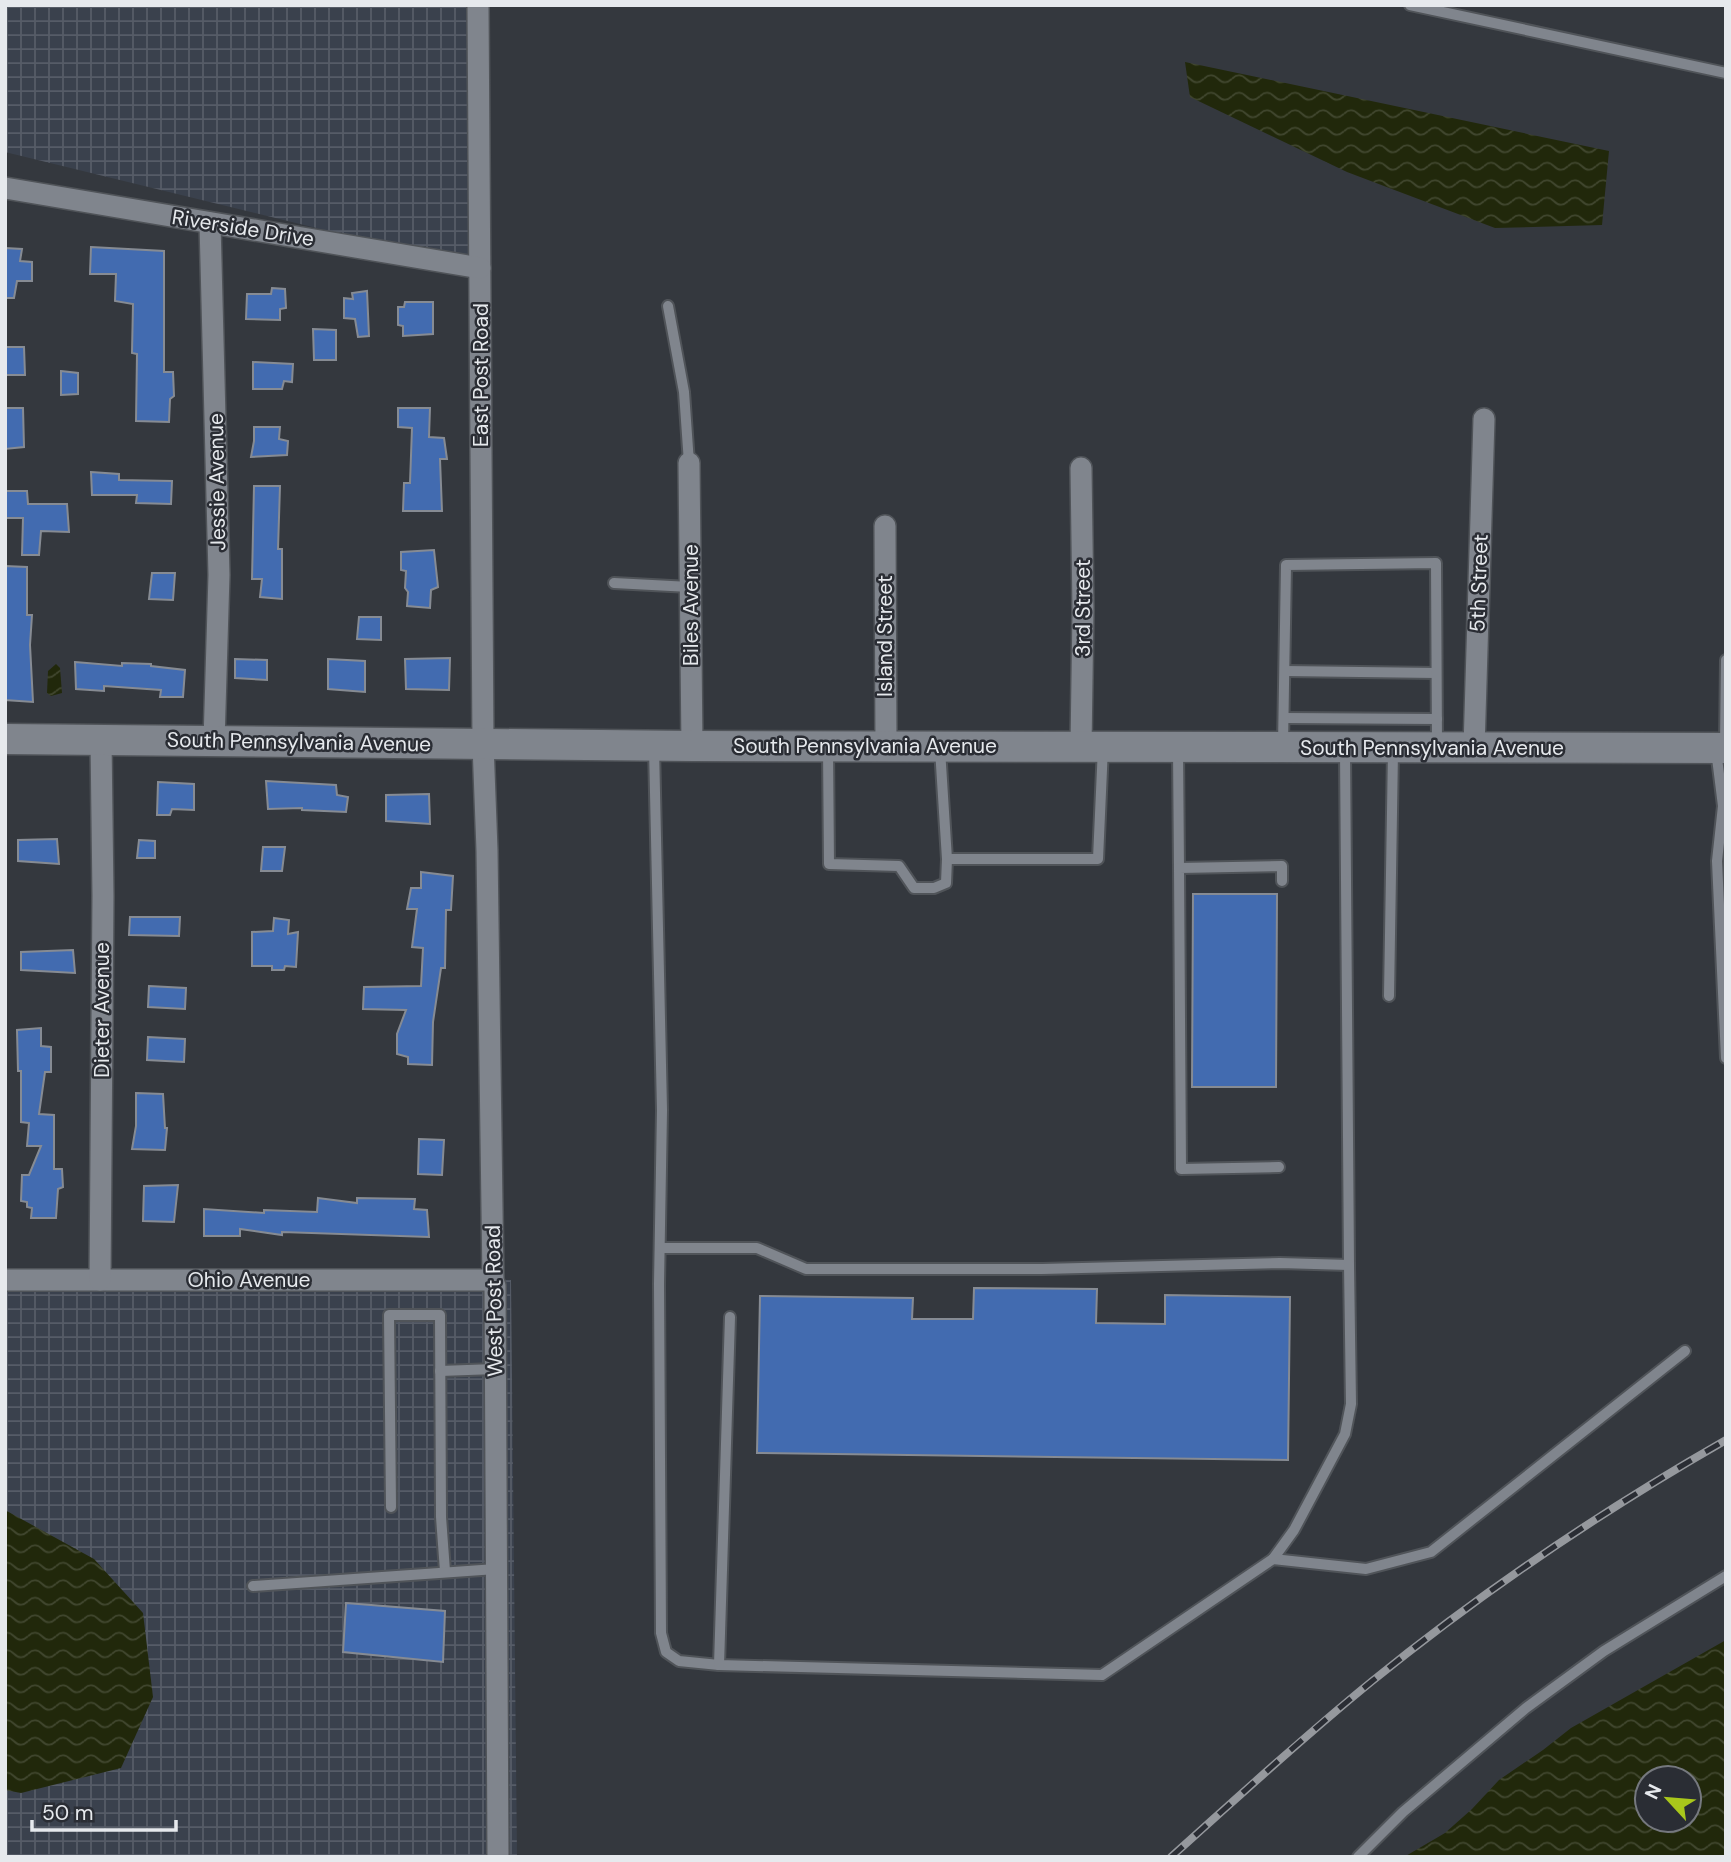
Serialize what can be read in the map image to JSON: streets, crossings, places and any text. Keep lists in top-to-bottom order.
{
  "streets": {
    "main road": ["South Pennsylvania Avenue"],
    "street": [
      "Riverside Drive",
      "East Post Road",
      "Jessie Avenue",
      "5th Street",
      "Biles Avenue",
      "3rd Street",
      "Island Street",
      "Dieter Avenue",
      "Ohio Avenue",
      "West Post Road"
    ]
  },
  "crossings": [
    ["Riverside Drive", "East Post Road"],
    ["Riverside Drive", "Jessie Avenue"],
    ["East Post Road", "South Pennsylvania Avenue"],
    ["East Post Road", "West Post Road"],
    ["Jessie Avenue", "South Pennsylvania Avenue"],
    ["5th Street", "South Pennsylvania Avenue"],
    ["Biles Avenue", "South Pennsylvania Avenue"],
    ["3rd Street", "South Pennsylvania Avenue"],
    ["Island Street", "South Pennsylvania Avenue"],
    ["South Pennsylvania Avenue", "Dieter Avenue"],
    ["South Pennsylvania Avenue", "West Post Road"],
    ["Dieter Avenue", "Ohio Avenue"],
    ["Ohio Avenue", "West Post Road"]
  ],
  "scale_bar": "50 m",
  "north": "top left"
}
